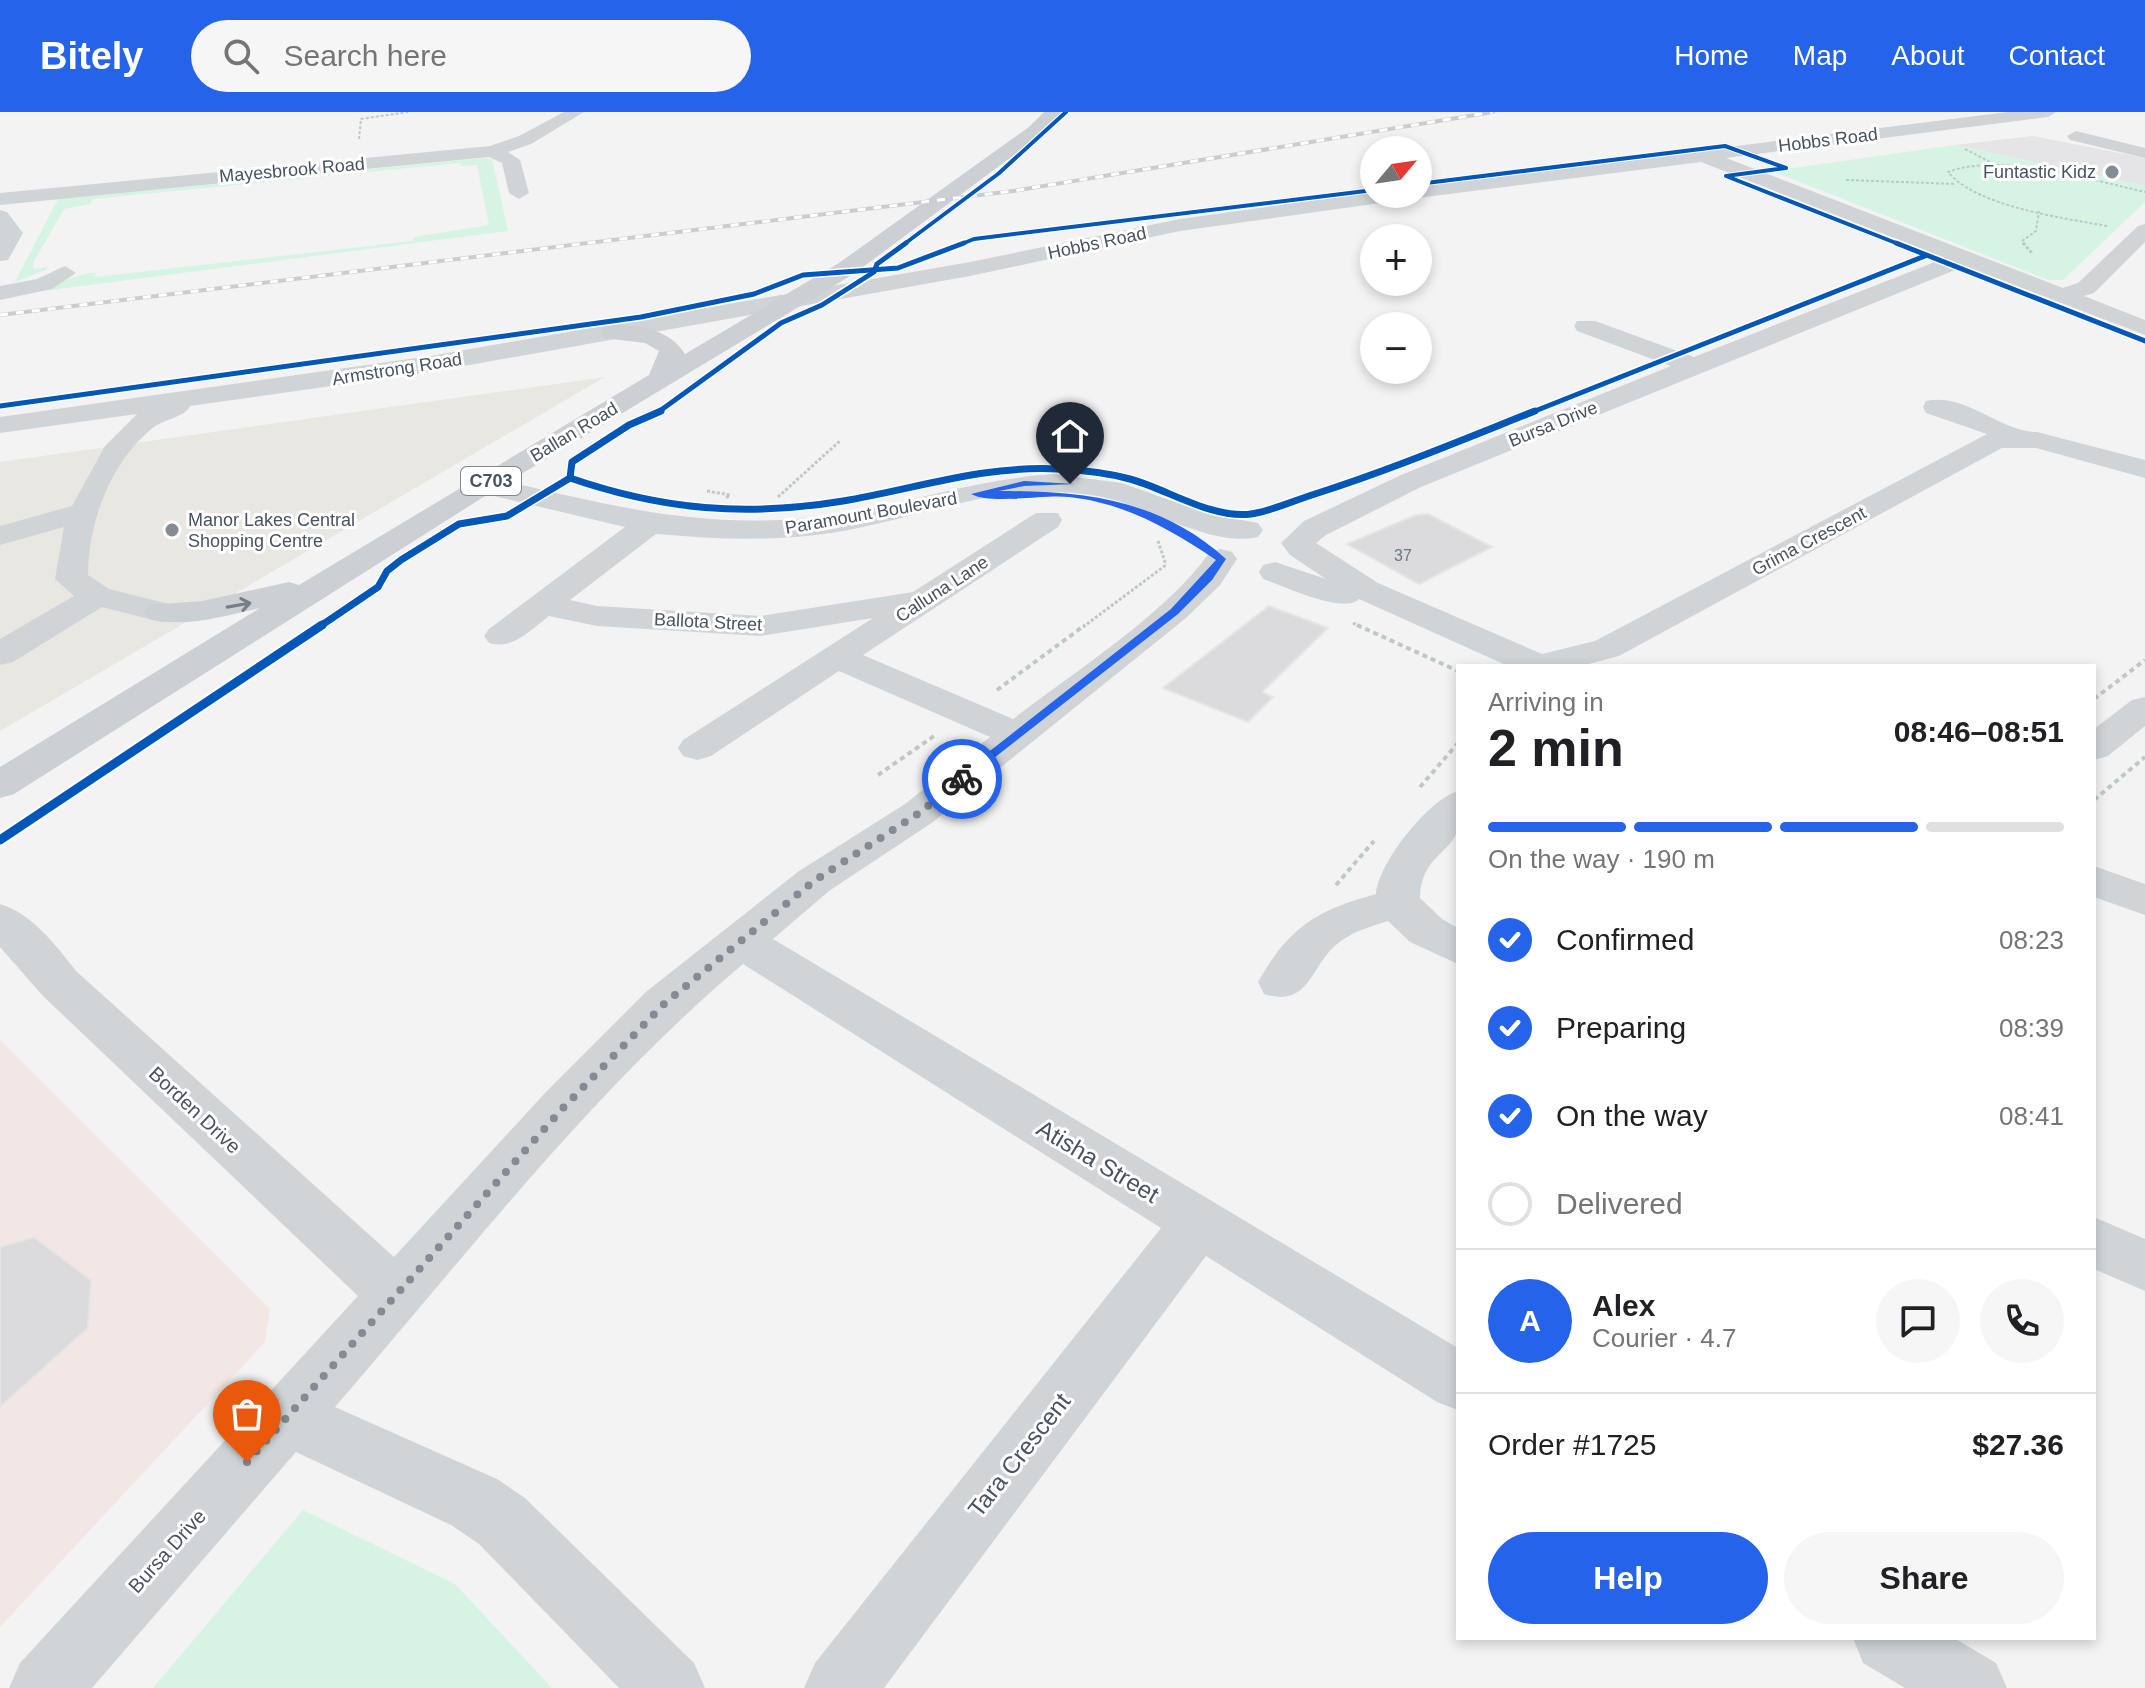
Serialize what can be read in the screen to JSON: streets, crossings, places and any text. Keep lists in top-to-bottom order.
{
  "streets": {
    "main road": ["Ballan Road", "C703"],
    "street": [
      "Hobbs Road",
      "Mayesbrook Road",
      "Armstrong Road",
      "Bursa Drive",
      "Paramount Boulevard",
      "Grima Crescent",
      "Calluna Lane",
      "Ballota Street",
      "Borden Drive",
      "Atisha Street",
      "Tara Crescent"
    ]
  },
  "crossings": [
    ["Hobbs Road", "Armstrong Road"],
    ["Hobbs Road", "Ballan Road"],
    ["Armstrong Road", "Ballan Road"],
    ["Bursa Drive", "Paramount Boulevard"],
    ["Bursa Drive", "Borden Drive"],
    ["Bursa Drive", "Atisha Street"],
    ["Ballan Road", "Paramount Boulevard"],
    ["Calluna Lane", "Ballota Street"],
    ["Atisha Street", "Tara Crescent"]
  ],
  "places": ["Funtastic Kidz", "Manor Lakes Central Shopping Centre"],
  "house_numbers": ["37"],
  "north": "top right",
  "page": {
    "header": "Bitely",
    "search": "Search here",
    "nav": [
      "Home",
      "Map",
      "About",
      "Contact"
    ],
    "map_buttons": ["+", "−"],
    "heading": ["2 min", "Arriving in", "08:46–08:51"],
    "panel": [
      "Alex",
      "Courier · 4.7",
      "Order #1725",
      "$27.36"
    ],
    "bar": "On the way · 190 m",
    "list": [
      ["Confirmed", "08:23"],
      ["Preparing", "08:39"],
      ["On the way", "08:41"],
      "Delivered"
    ],
    "round": "A",
    "buttons": ["Help", "Share"]
  }
}
